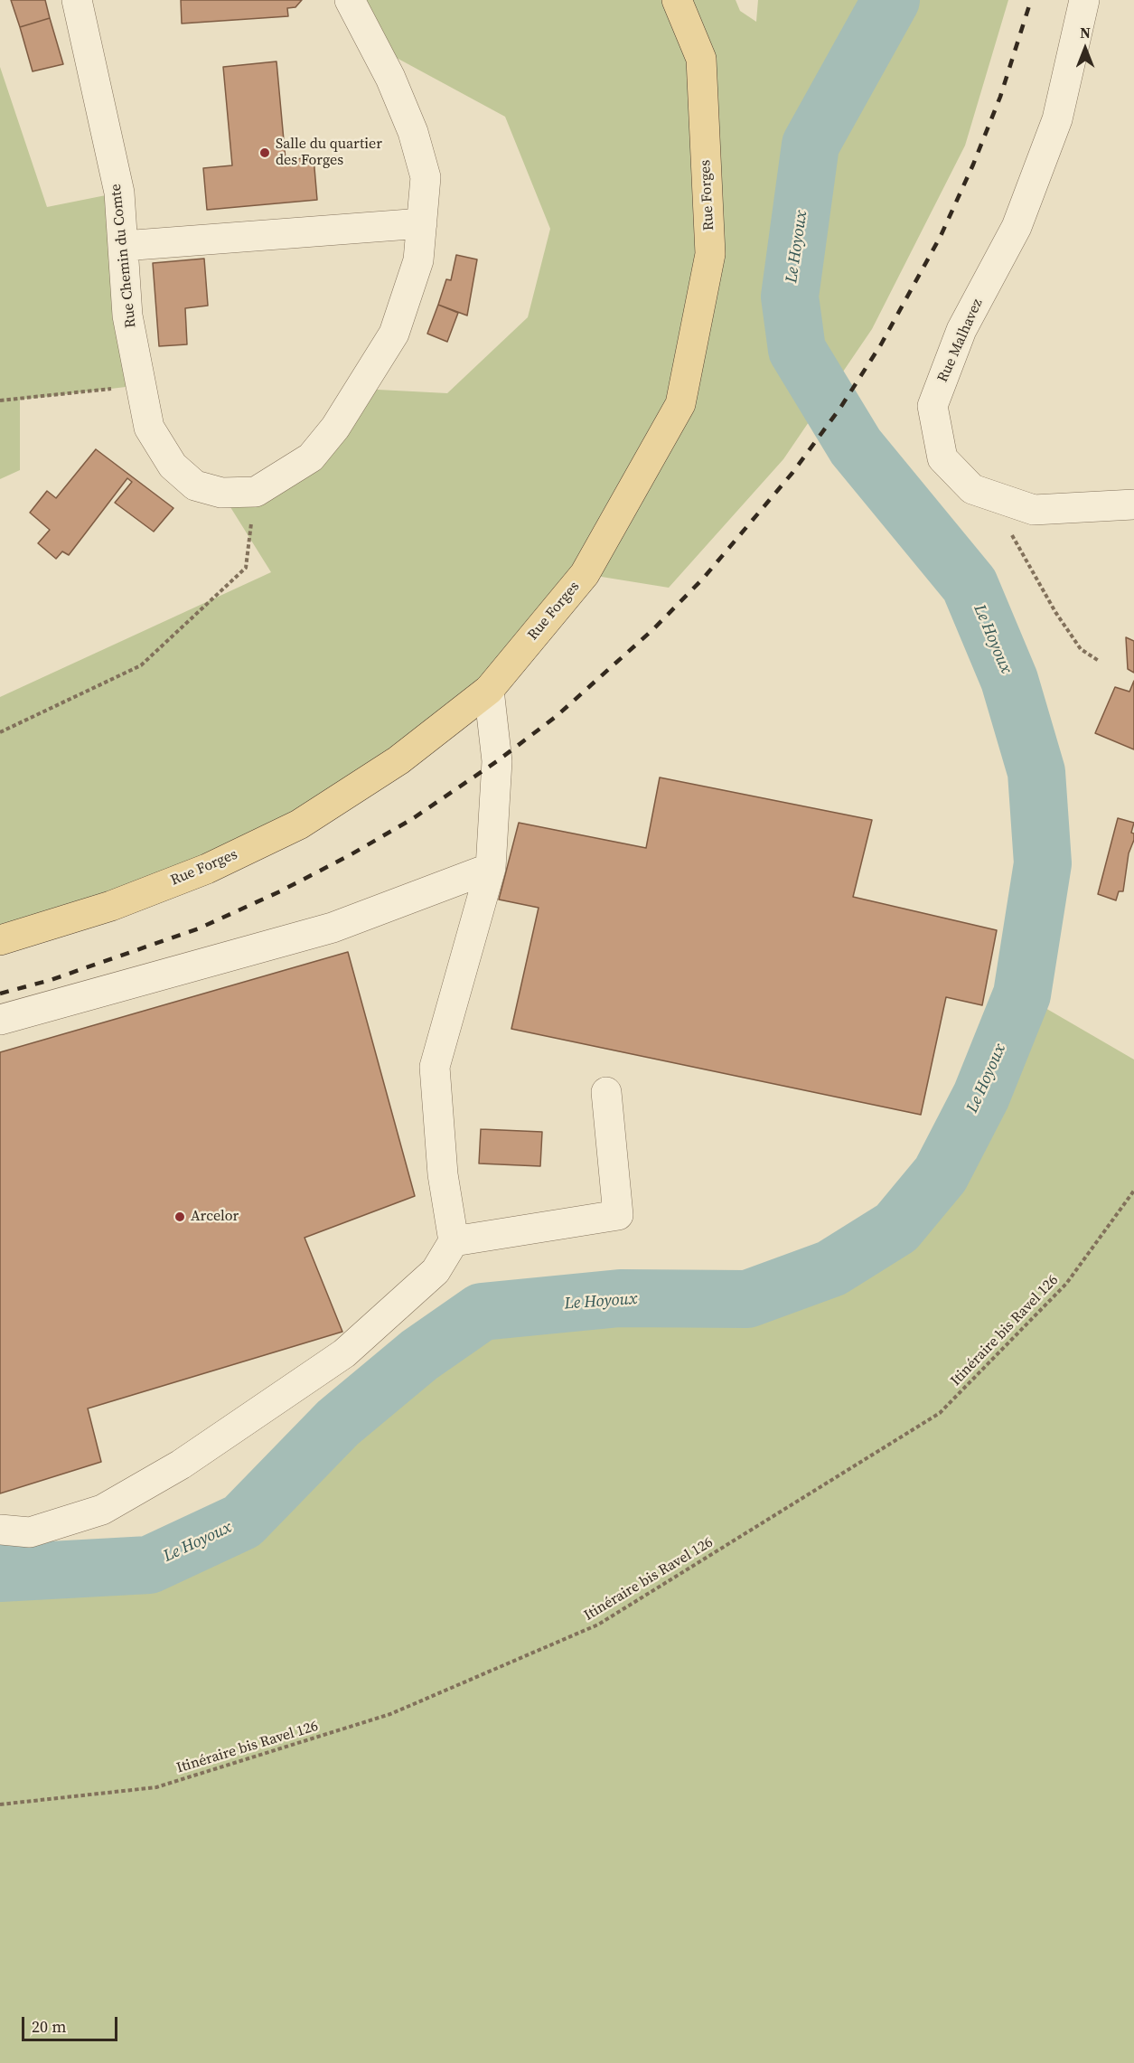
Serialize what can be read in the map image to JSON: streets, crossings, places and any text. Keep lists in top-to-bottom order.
{
  "streets": {
    "main road": ["Rue Forges"],
    "street": ["Rue Chemin du Comte", "Rue Malhavez"],
    "path": ["Itinéraire bis Ravel 126"]
  },
  "water": ["Le Hoyoux"],
  "places": ["Salle du quartier des Forges", "Arcelor"],
  "scale_bar": "20 m",
  "north": "top"
}
